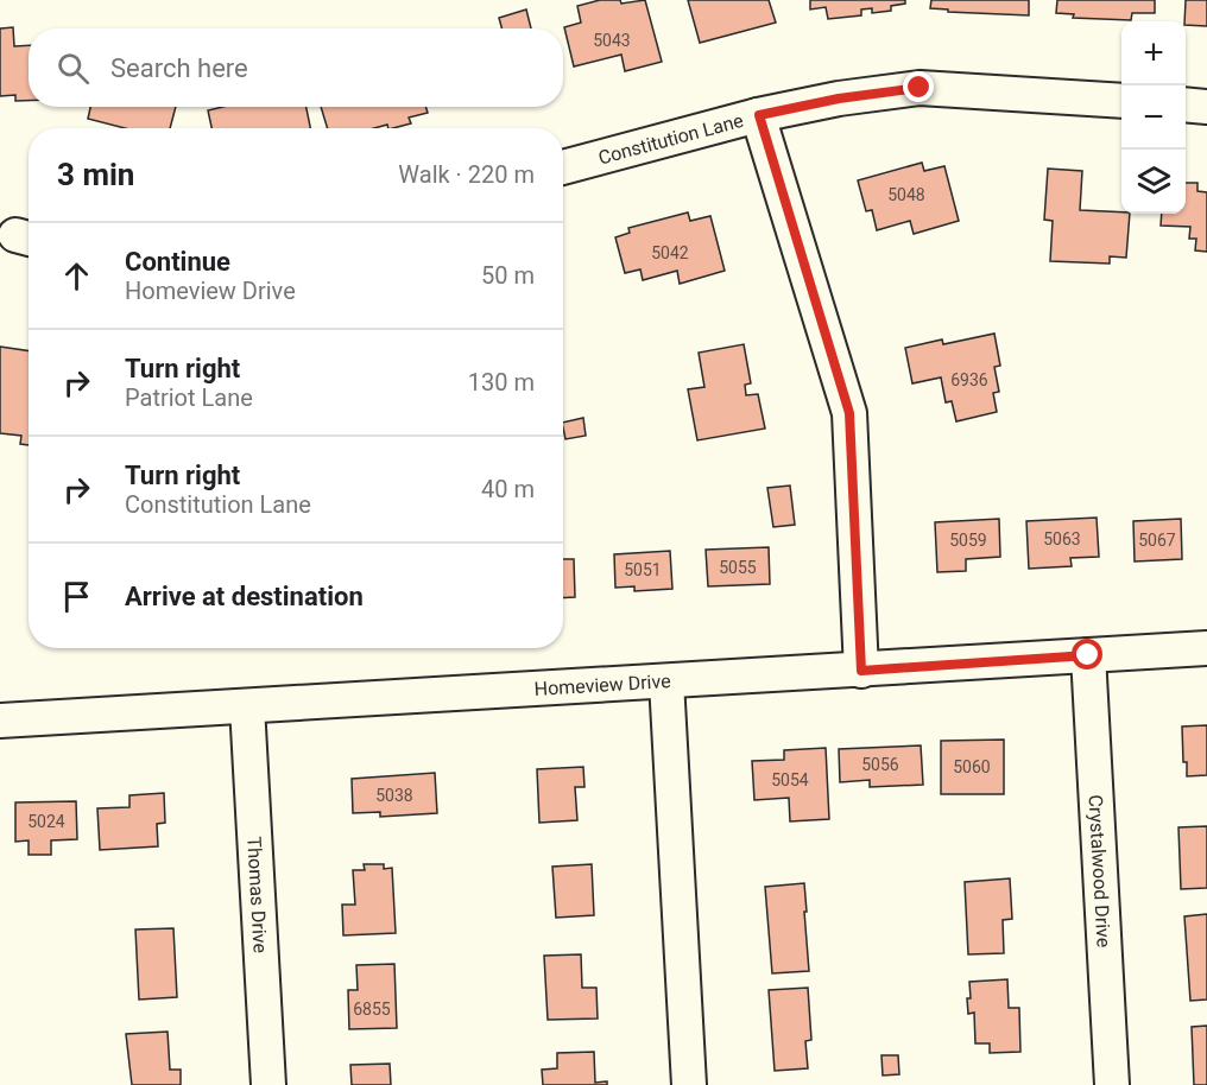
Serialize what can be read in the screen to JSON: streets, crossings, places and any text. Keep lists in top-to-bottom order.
{
  "streets": {
    "street": [
      "Constitution Lane",
      "Homeview Drive",
      "Crystalwood Drive",
      "Thomas Drive"
    ]
  },
  "crossings": [
    ["Homeview Drive", "Crystalwood Drive"],
    ["Homeview Drive", "Thomas Drive"]
  ],
  "house_numbers": [
    "5043",
    "5048",
    "5042",
    "6936",
    "5063",
    "5059",
    "5067",
    "5055",
    "5051",
    "5056",
    "5060",
    "5054",
    "5038",
    "5024",
    "6855"
  ],
  "page": {
    "map_buttons": ["+", "−"],
    "search": "Search here",
    "heading": ["3 min", "Walk · 220 m"],
    "list": [
      ["Continue", "Homeview Drive", "50 m"],
      ["Turn right", "Patriot Lane", "130 m"],
      ["Turn right", "Constitution Lane", "40 m"],
      "Arrive at destination"
    ]
  }
}
